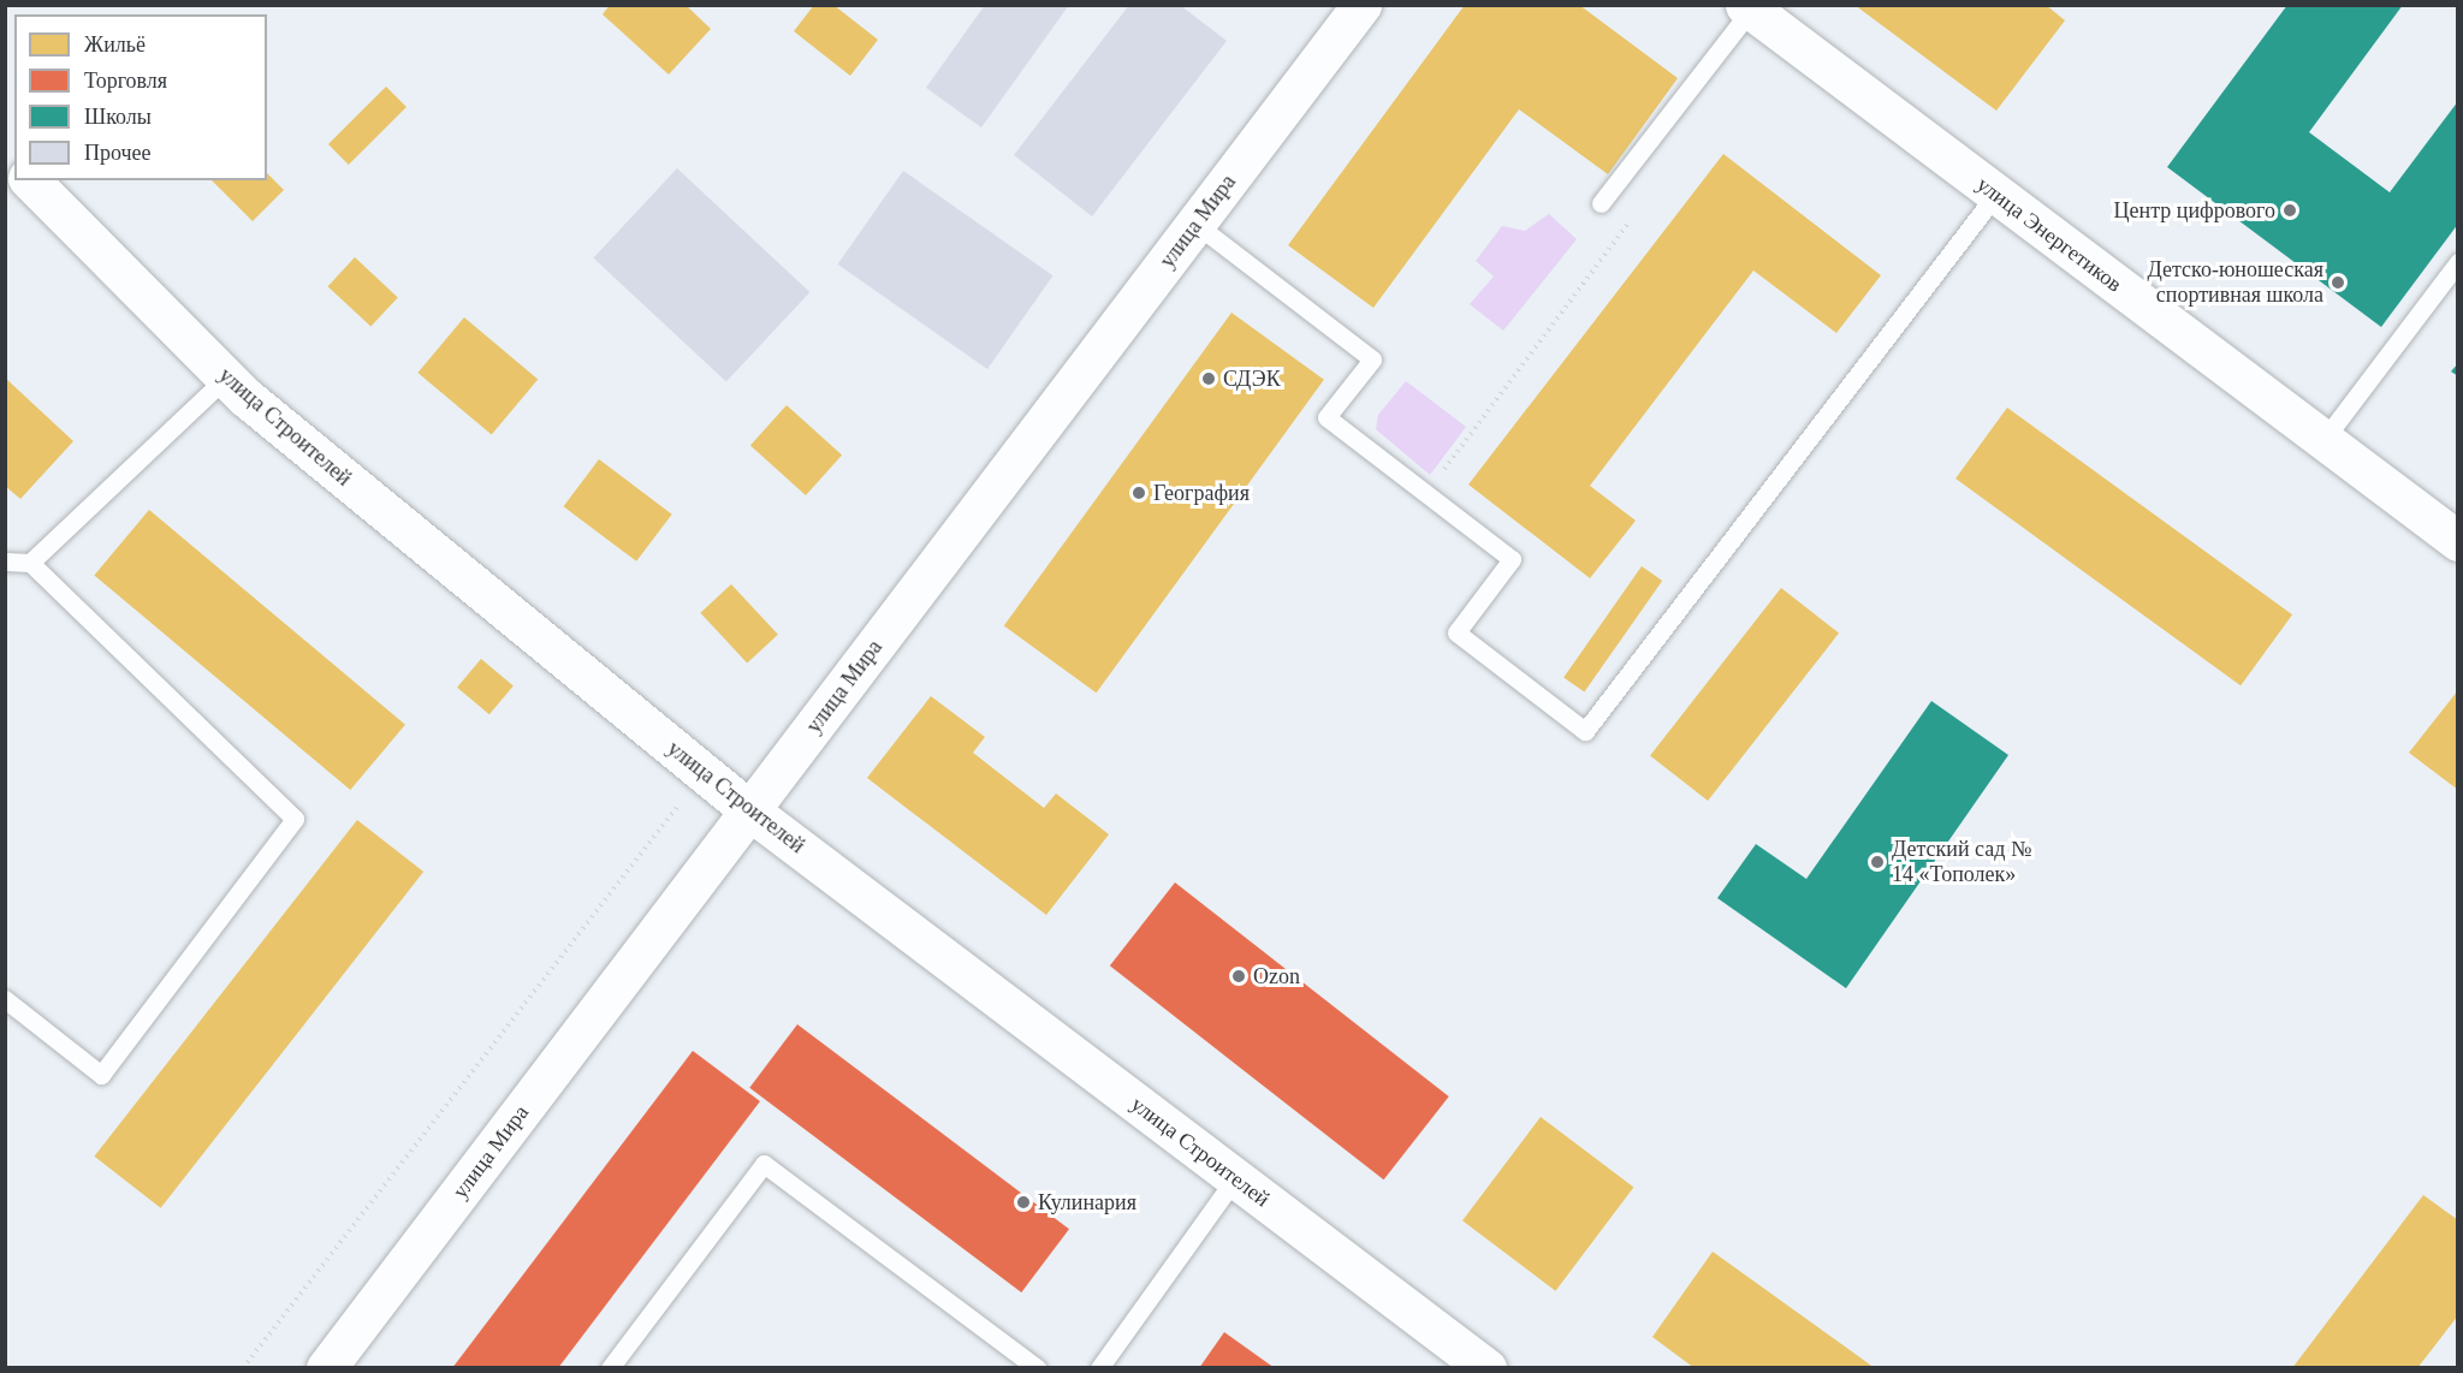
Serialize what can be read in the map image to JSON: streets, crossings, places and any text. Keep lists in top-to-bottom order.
{
  "streets": {
    "street": ["улица Мира", "улица Энергетиков", "улица Строителей"]
  },
  "crossings": [
    ["улица Мира", "улица Строителей"]
  ],
  "places": [
    "Центр цифрового",
    "Детско-юношеская спортивная школа",
    "СДЭК",
    "География",
    "Детский сад № 14 «Тополек»",
    "Ozon",
    "Кулинария"
  ],
  "legend": [
    "Жильё",
    "Торговля",
    "Школы",
    "Прочее"
  ]
}
